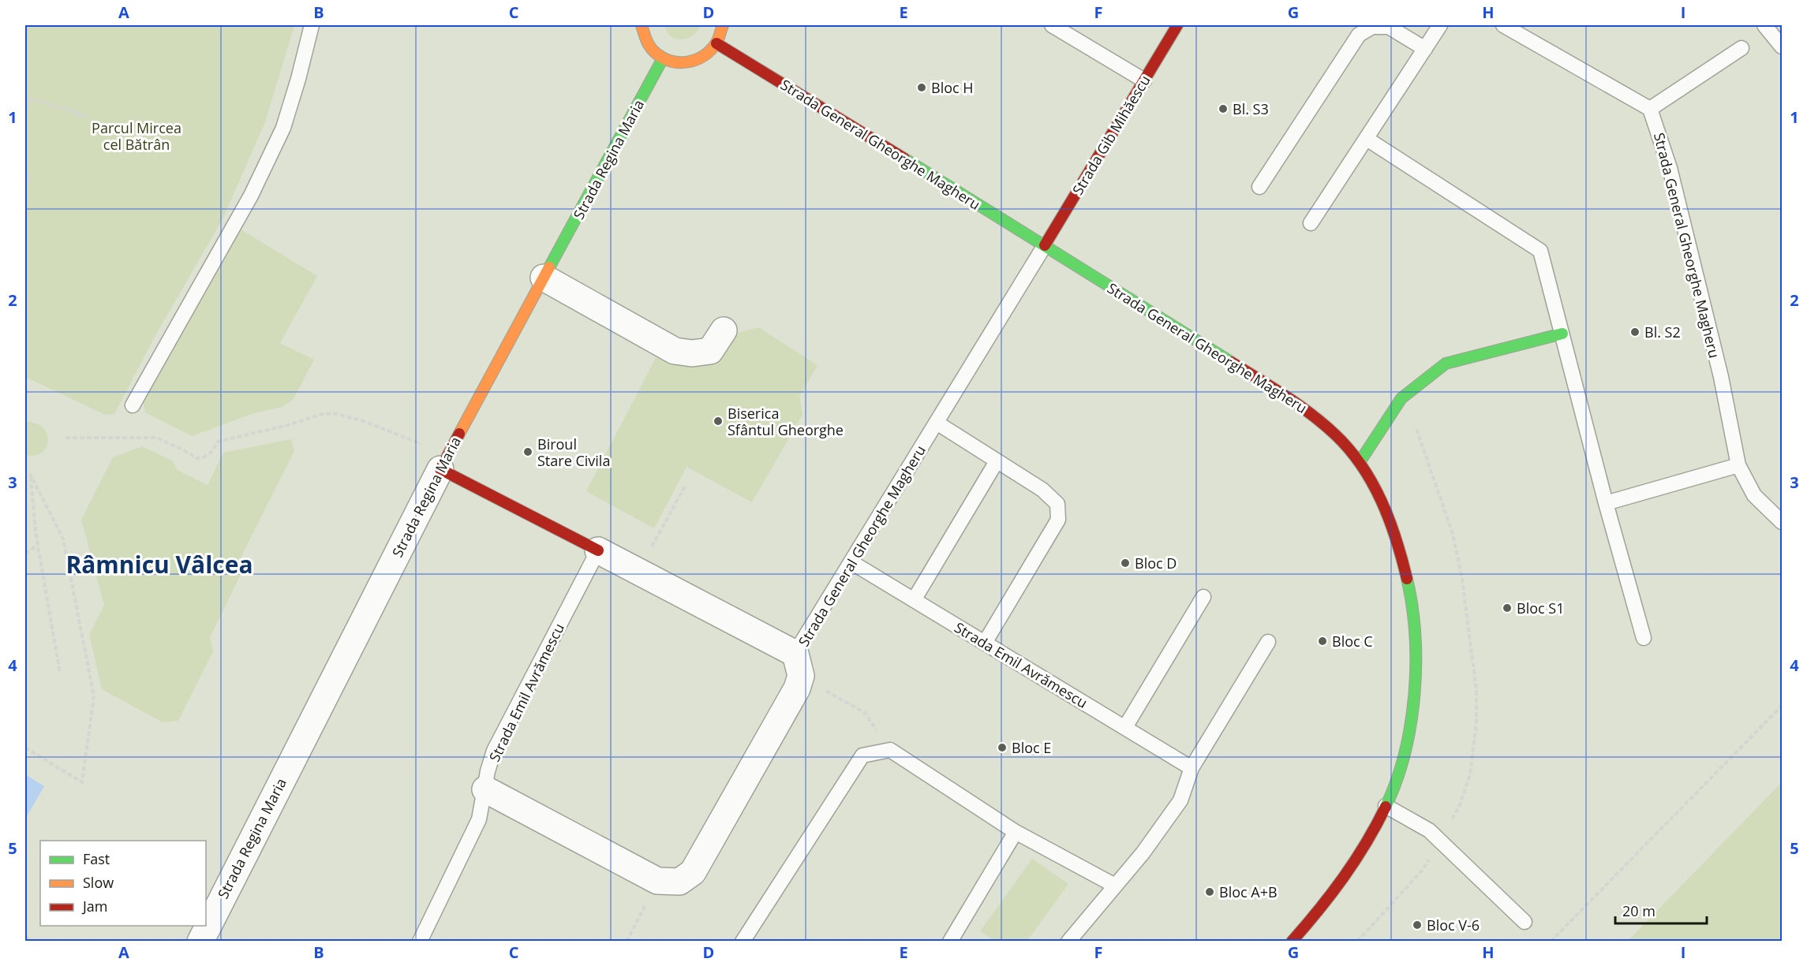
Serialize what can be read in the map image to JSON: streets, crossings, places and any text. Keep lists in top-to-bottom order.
{
  "streets": {
    "street": ["Strada Gib Mihăescu", "Strada General Gheorghe Magheru", "Strada Regina Maria"],
    "lane": ["Strada Emil Avrămescu"]
  },
  "crossings": [
    ["Strada Gib Mihăescu", "Strada General Gheorghe Magheru"],
    ["Strada General Gheorghe Magheru", "Strada Emil Avrămescu"]
  ],
  "districts": ["Râmnicu Vâlcea"],
  "parks": ["Parcul Mircea cel Bătrân"],
  "places": [
    "Bloc H",
    "Bl. S3",
    "Bl. S2",
    "Biserica Sfântul Gheorghe",
    "Biroul Stare Civila",
    "Bloc D",
    "Bloc S1",
    "Bloc C",
    "Bloc E",
    "Bloc A+B",
    "Bloc V-6"
  ],
  "legend": ["Fast", "Slow", "Jam"],
  "scale_bar": "20 m",
  "grid": {
    "columns": [
      "A",
      "B",
      "C",
      "D",
      "E",
      "F",
      "G",
      "H",
      "I"
    ],
    "rows": [
      "1",
      "2",
      "3",
      "4",
      "5"
    ]
  }
}
